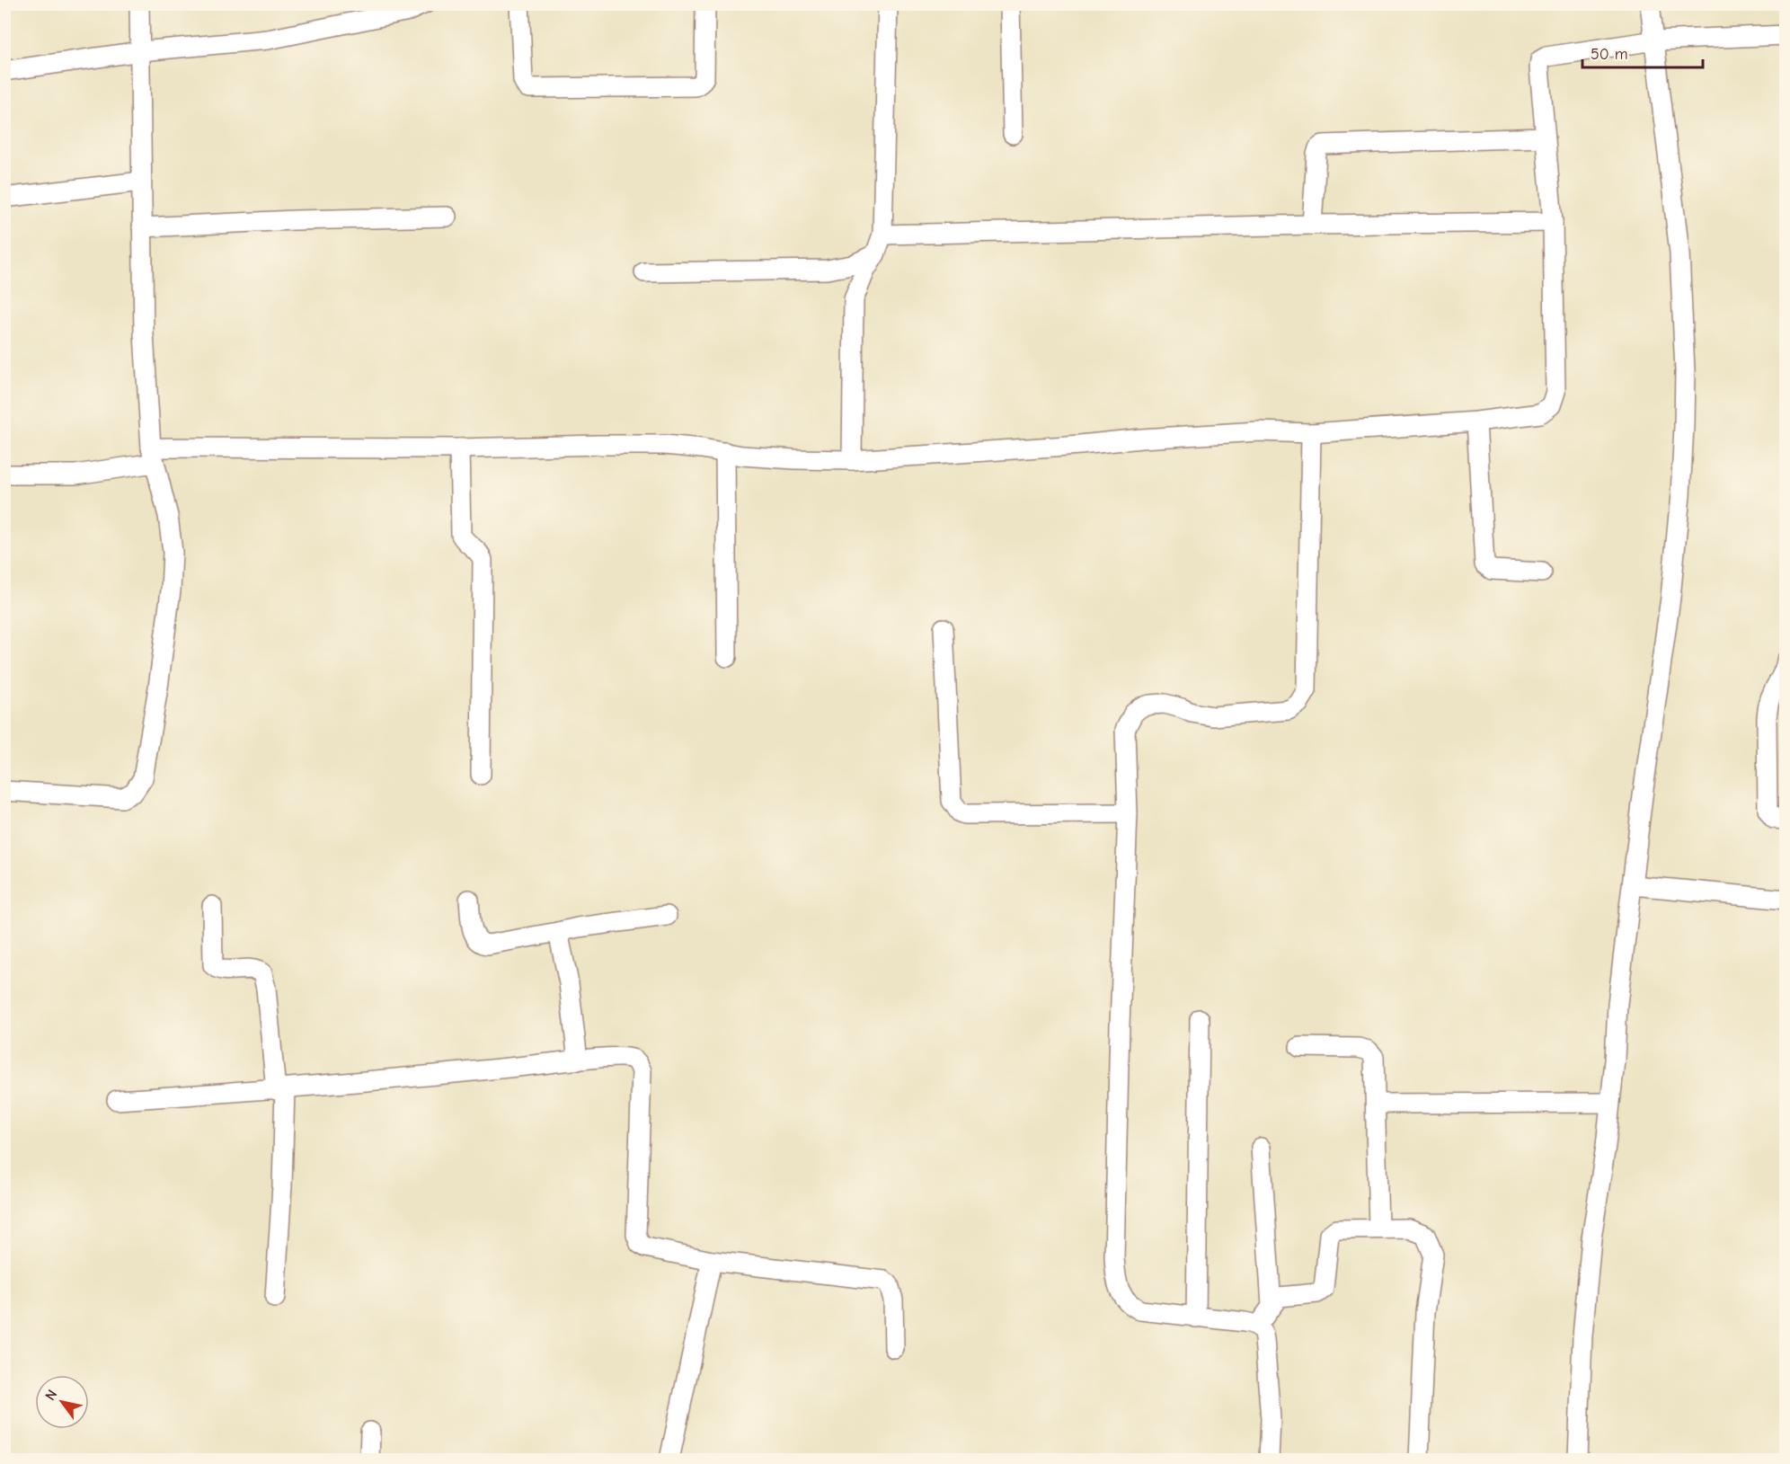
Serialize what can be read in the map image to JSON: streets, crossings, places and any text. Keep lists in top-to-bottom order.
{
  "scale_bar": "50 m",
  "north": "top left"
}
